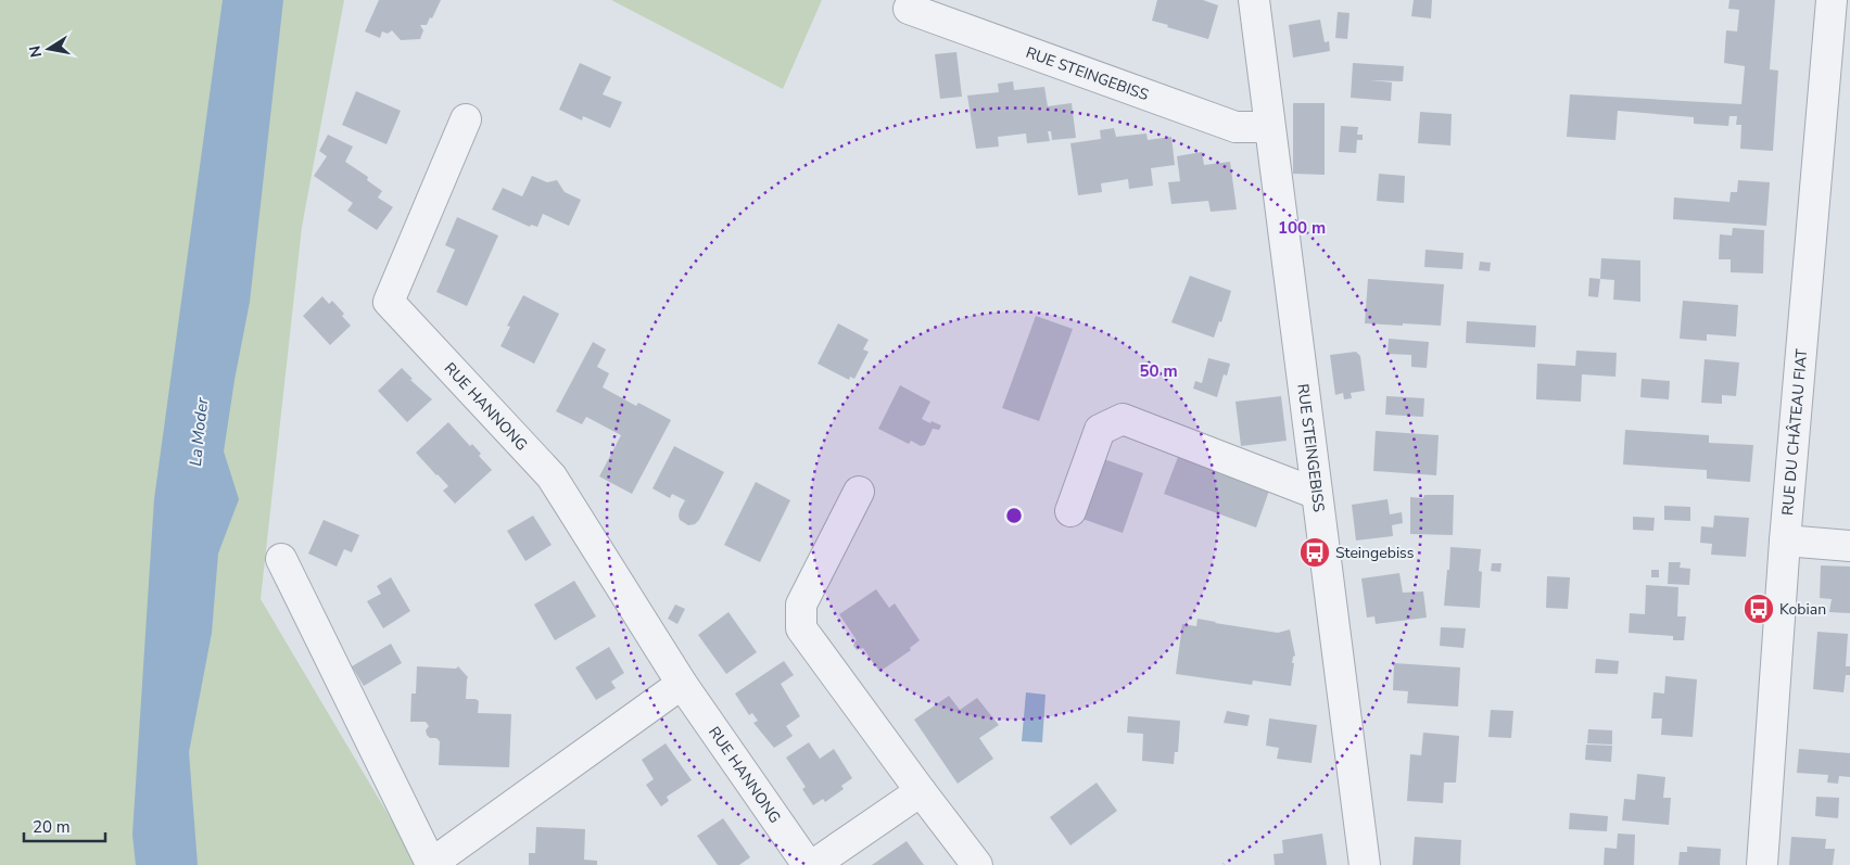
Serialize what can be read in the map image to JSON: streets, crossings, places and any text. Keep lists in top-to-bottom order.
{
  "streets": {
    "street": ["RUE STEINGEBISS", "RUE HANNONG", "RUE DU CHÂTEAU FIAT"]
  },
  "water": ["La Moder"],
  "places": {
    "bus stop": ["Steingebiss", "Kobian"]
  },
  "scale_bar": "20 m",
  "north": "left",
  "rings": ["100 m", "50 m"]
}
